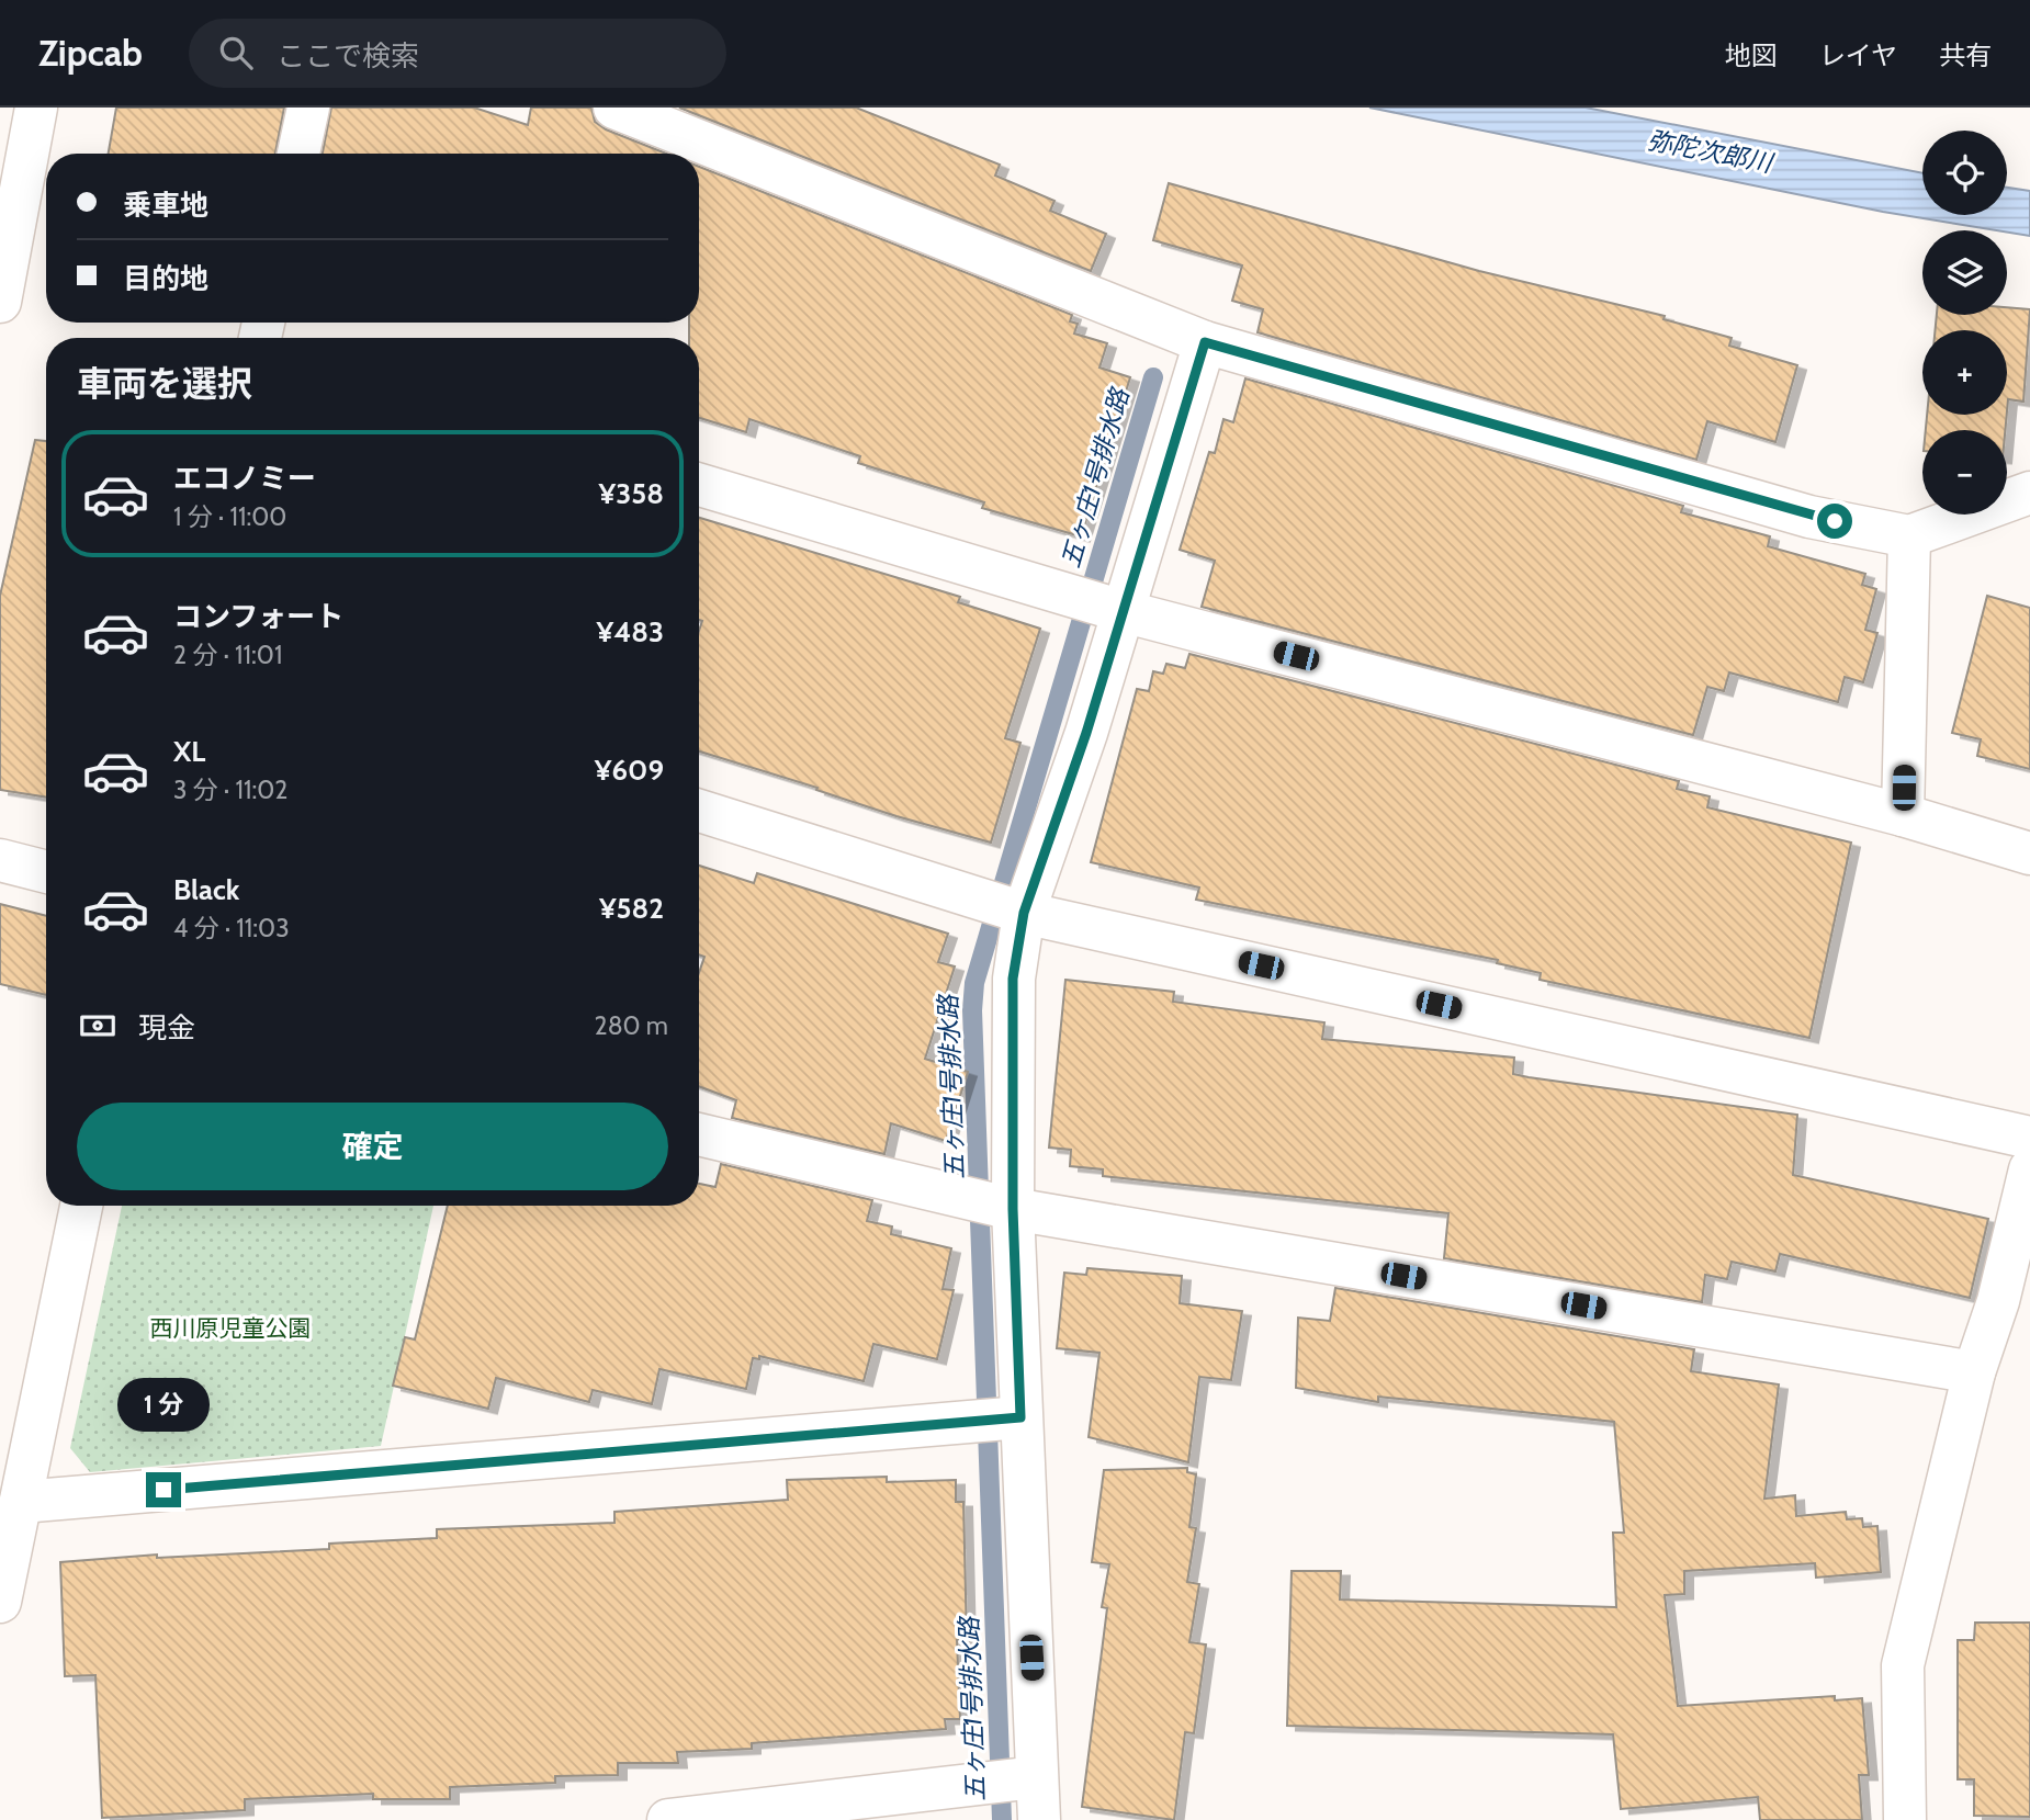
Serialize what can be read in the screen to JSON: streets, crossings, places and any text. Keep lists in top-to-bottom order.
{
  "water": ["弥陀次郎川", "五ヶ庄1号排水路"],
  "parks": ["西川原児童公園"],
  "page": {
    "header": "Zipcab",
    "search": "ここで検索",
    "nav": ["地図", "レイヤ", "共有"],
    "map_buttons": ["+", "−"],
    "banner": ["乗車地", "目的地"],
    "heading": "車両を選択",
    "list": [
      {
        "name": "エコノミー",
        "note": "1 分 · 11:00",
        "value": "¥358"
      },
      {
        "name": "コンフォート",
        "note": "2 分 · 11:01",
        "value": "¥483"
      },
      {
        "name": "XL",
        "note": "3 分 · 11:02",
        "value": "¥609"
      },
      {
        "name": "Black",
        "note": "4 分 · 11:03",
        "value": "¥582"
      }
    ],
    "pay": ["現金", "280 m"],
    "buttons": "確定",
    "bubble": "1 分"
  }
}
